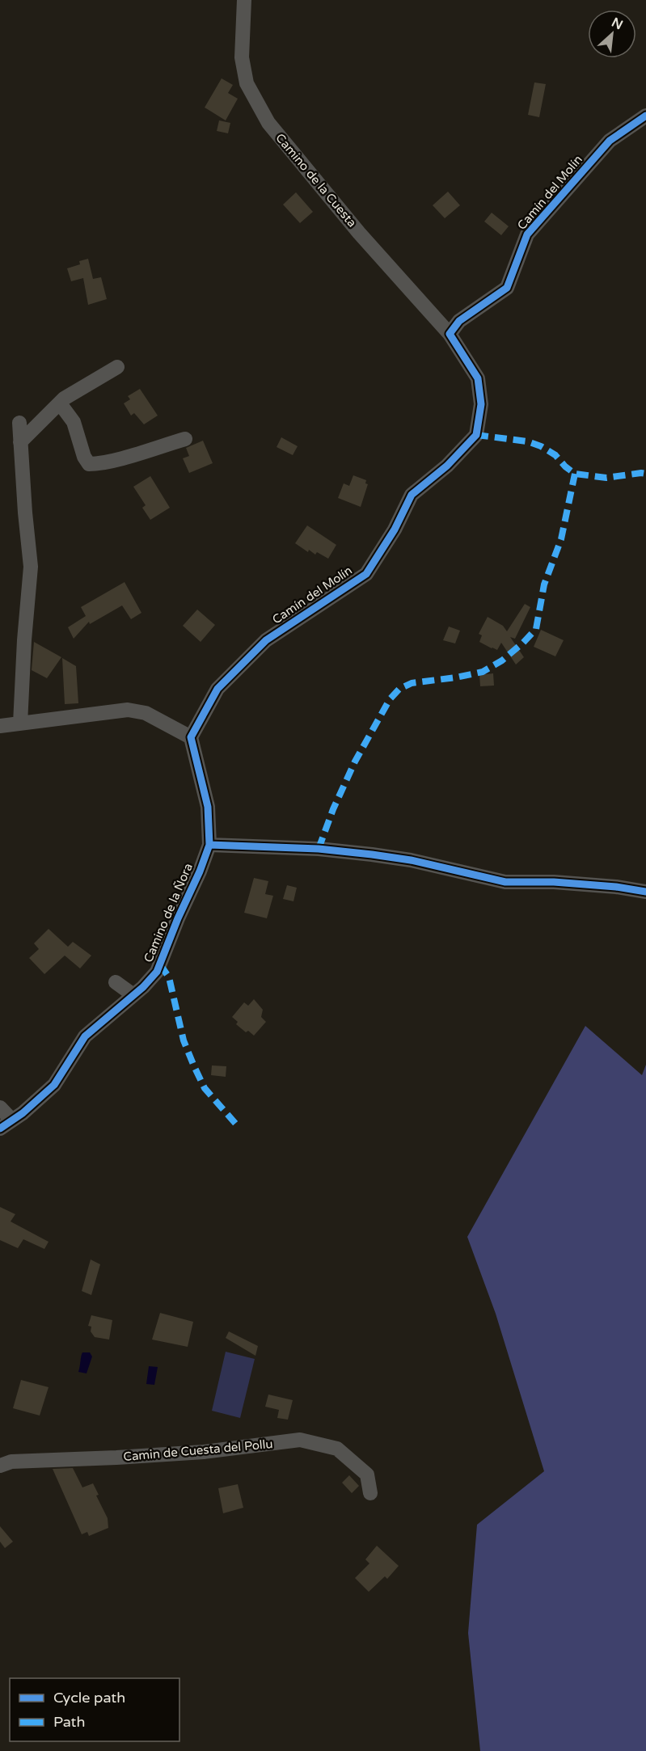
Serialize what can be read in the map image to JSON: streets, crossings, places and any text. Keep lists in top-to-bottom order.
{
  "streets": {
    "street": [
      "Camino de la Cuesta",
      "Camín del Molín",
      "Camino de la Ñora",
      "Camin de Cuesta del Pollu"
    ]
  },
  "crossings": [
    ["Camino de la Cuesta", "Camín del Molín"]
  ],
  "legend": ["Cycle path", "Path"],
  "north": "top right"
}
